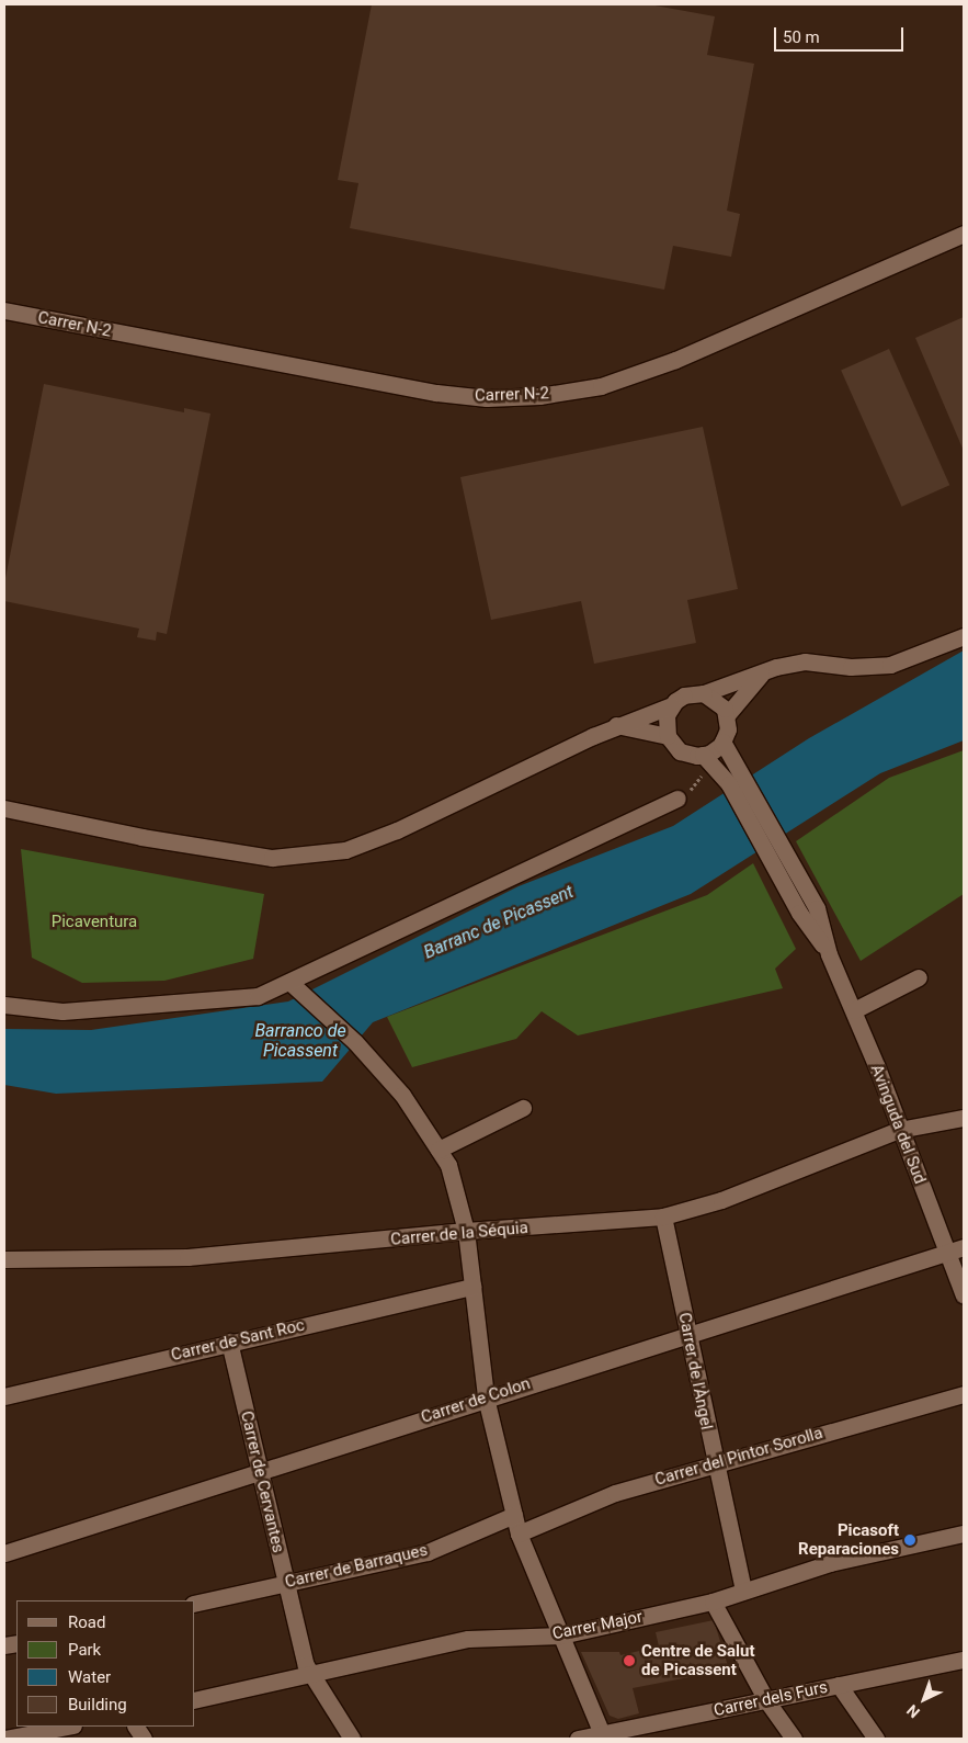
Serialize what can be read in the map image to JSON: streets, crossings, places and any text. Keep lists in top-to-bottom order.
{
  "streets": {
    "street": [
      "Carrer N-2",
      "Avinguda del Sud",
      "Carrer de la Séquia",
      "Carrer de Sant Roc",
      "Carrer de l'Àngel",
      "Carrer de Colon",
      "Carrer del Pintor Sorolla",
      "Carrer de Cervantes",
      "Carrer de Barraques",
      "Carrer Major",
      "Carrer dels Furs"
    ]
  },
  "crossings": [
    ["Avinguda del Sud", "Carrer de la Séquia"],
    ["Avinguda del Sud", "Carrer de Colon"],
    ["Carrer de la Séquia", "Carrer de l'Àngel"],
    ["Carrer de Sant Roc", "Carrer de Cervantes"],
    ["Carrer de l'Àngel", "Carrer de Colon"],
    ["Carrer de l'Àngel", "Carrer del Pintor Sorolla"],
    ["Carrer de l'Àngel", "Carrer Major"],
    ["Carrer de Colon", "Carrer de Cervantes"],
    ["Carrer de Cervantes", "Carrer de Barraques"],
    ["Carrer de Cervantes", "Carrer Major"]
  ],
  "water": ["Barranc de Picassent", "Barranco de Picassent"],
  "parks": ["Picaventura"],
  "places": ["Picasoft Reparaciones", "Centre de Salut de Picassent"],
  "legend": [
    "Road",
    "Park",
    "Water",
    "Building"
  ],
  "scale_bar": "50 m",
  "north": "bottom left"
}
